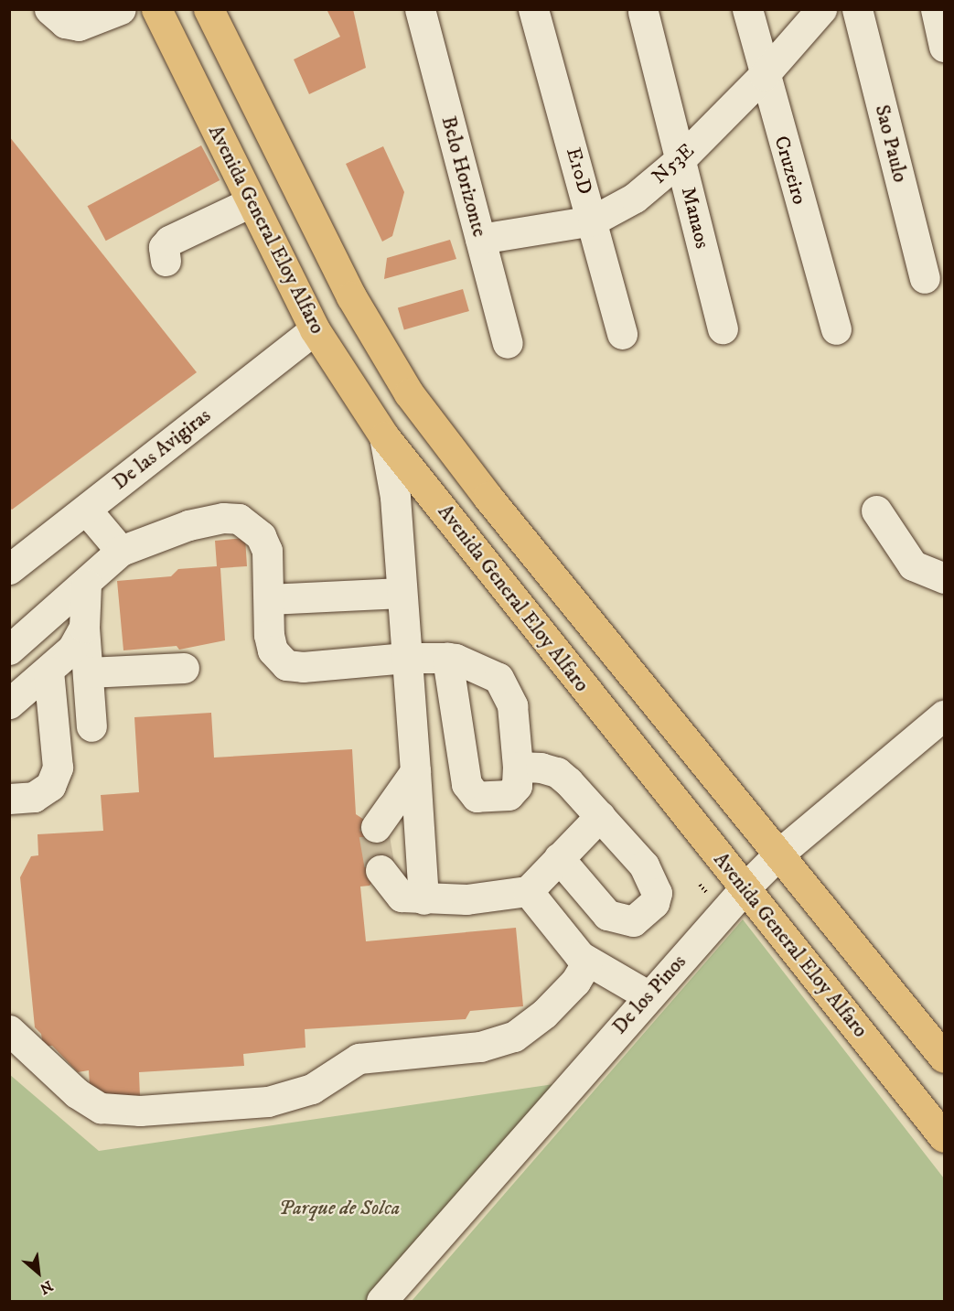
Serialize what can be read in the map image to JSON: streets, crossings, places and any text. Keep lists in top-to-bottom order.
{
  "streets": {
    "main road": ["Avenida General Eloy Alfaro"],
    "street": [
      "Sao Paulo",
      "N53E",
      "Cruzeiro",
      "E10D",
      "Belo Horizonte",
      "Manaos",
      "De las Avigiras",
      "De los Pinos"
    ]
  },
  "crossings": [
    ["N53E", "Cruzeiro"],
    ["N53E", "E10D"],
    ["N53E", "Belo Horizonte"],
    ["N53E", "Manaos"],
    ["Avenida General Eloy Alfaro", "De las Avigiras"],
    ["Avenida General Eloy Alfaro", "De los Pinos"]
  ],
  "parks": ["Parque de Solca"],
  "north": "bottom right"
}
